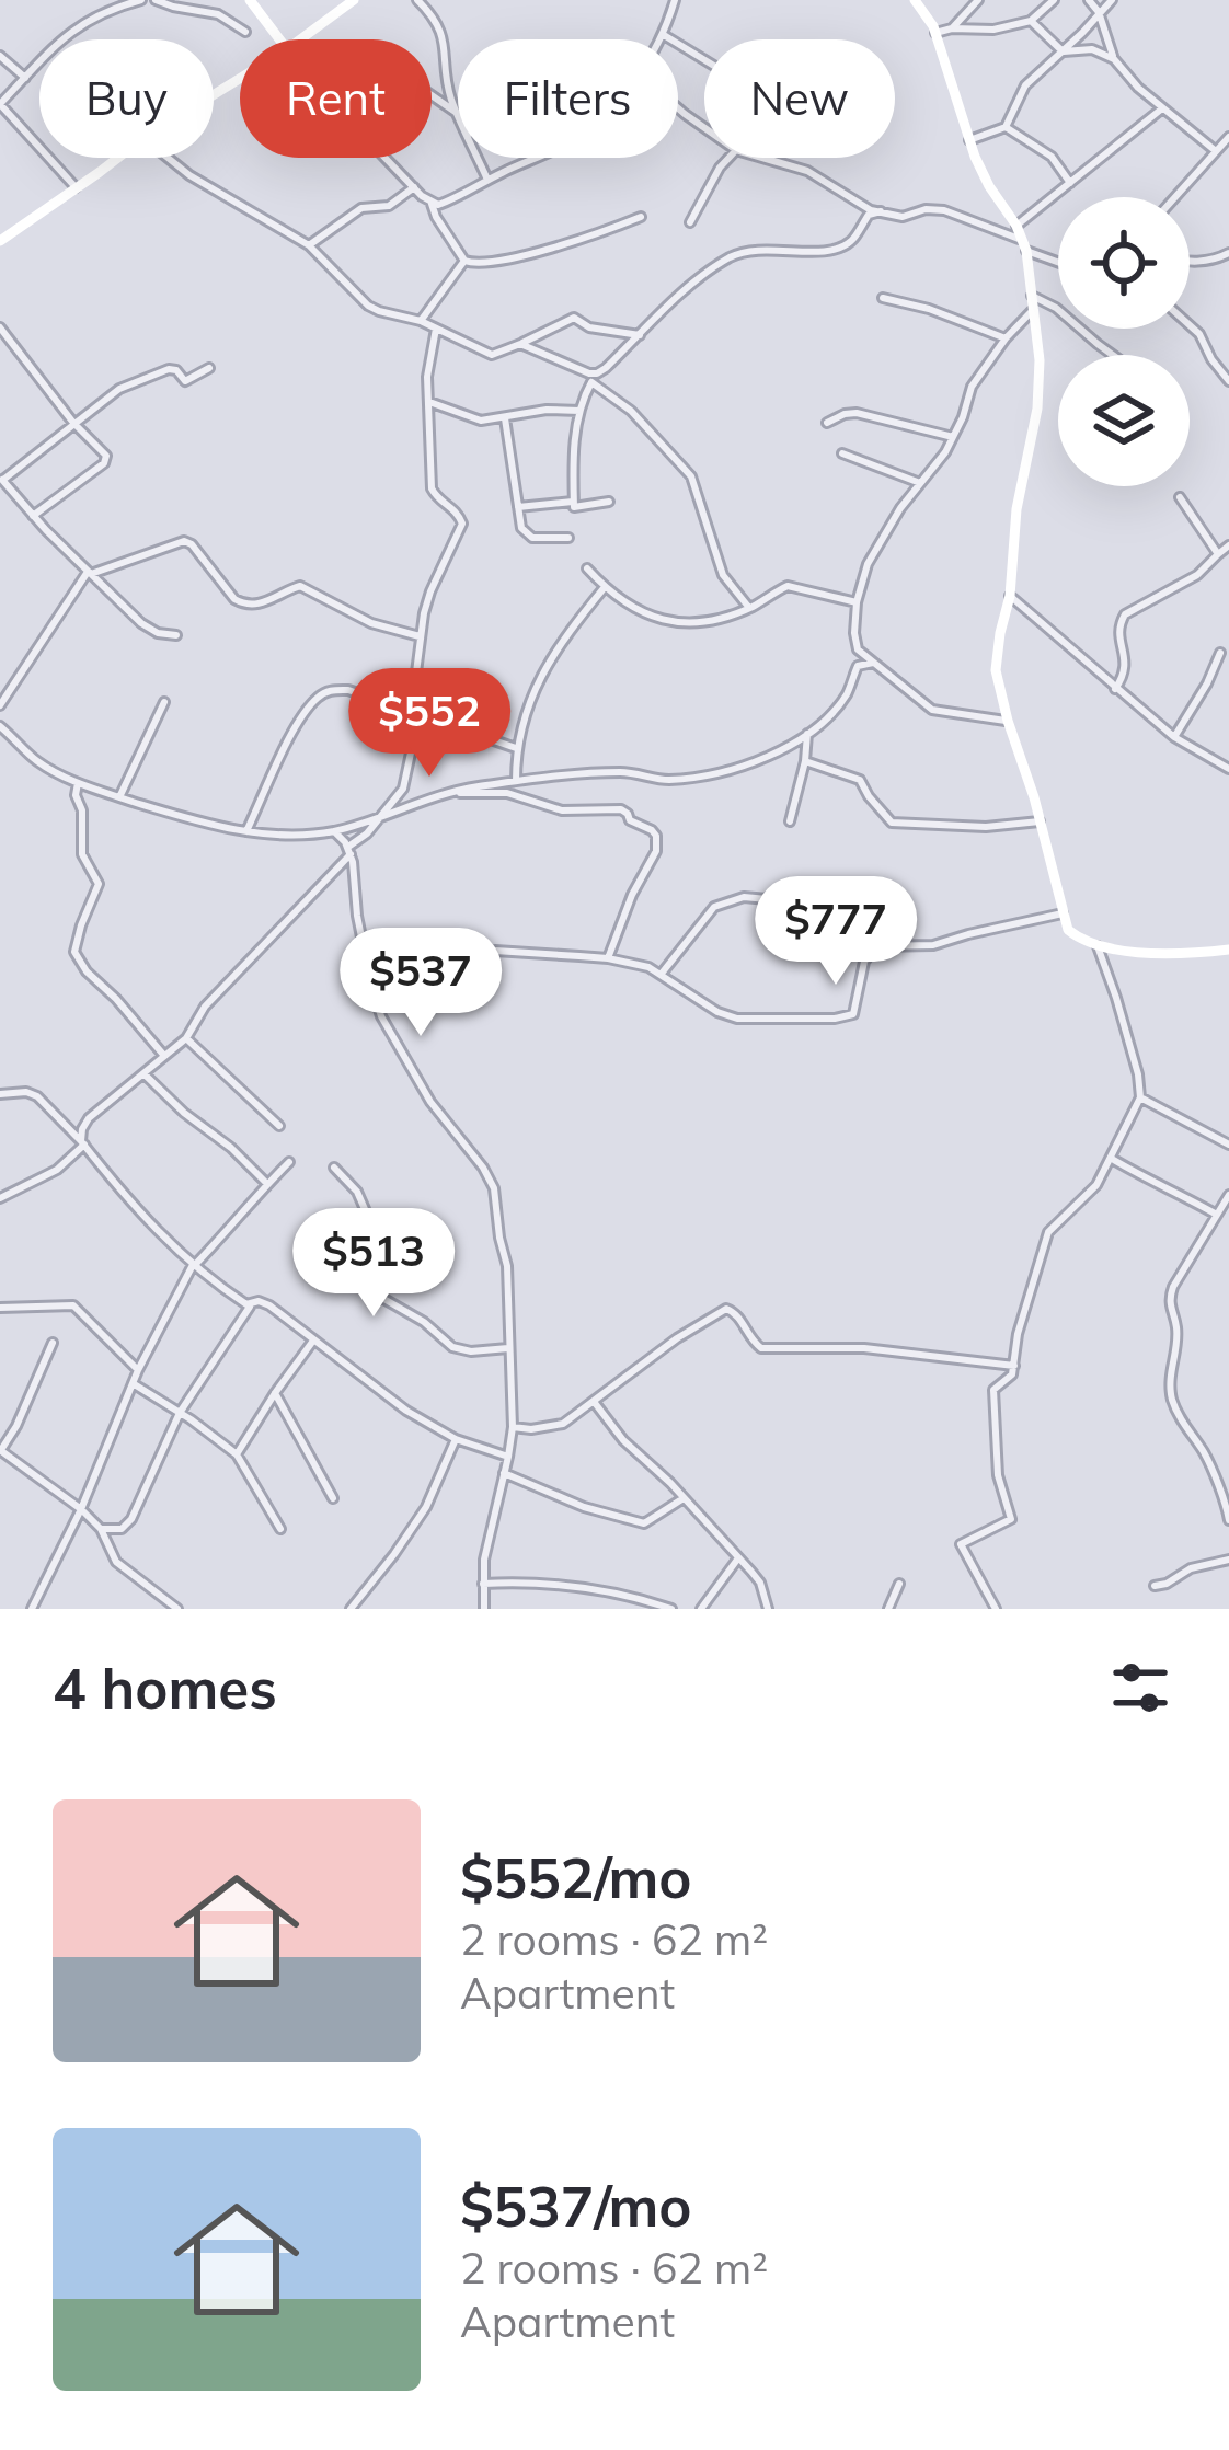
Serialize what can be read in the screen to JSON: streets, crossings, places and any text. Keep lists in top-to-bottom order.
{
  "page": {
    "chip": [
      "Buy",
      "Rent",
      "Filters",
      "New"
    ],
    "price": [
      "$552",
      "$777",
      "$537",
      "$513"
    ],
    "heading": "4 homes",
    "list": [
      {
        "name": "$552/mo",
        "note": "2 rooms · 62 m² · Apartment"
      },
      {
        "name": "$537/mo",
        "note": "2 rooms · 62 m² · Apartment"
      }
    ]
  }
}
